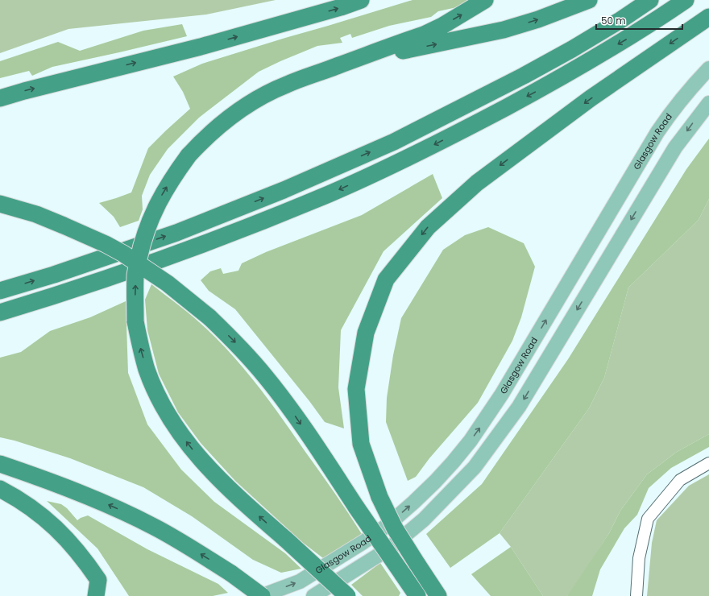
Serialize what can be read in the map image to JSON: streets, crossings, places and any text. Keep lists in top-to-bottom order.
{
  "streets": {
    "main road": ["Glasgow Road"]
  },
  "scale_bar": "50 m"
}
